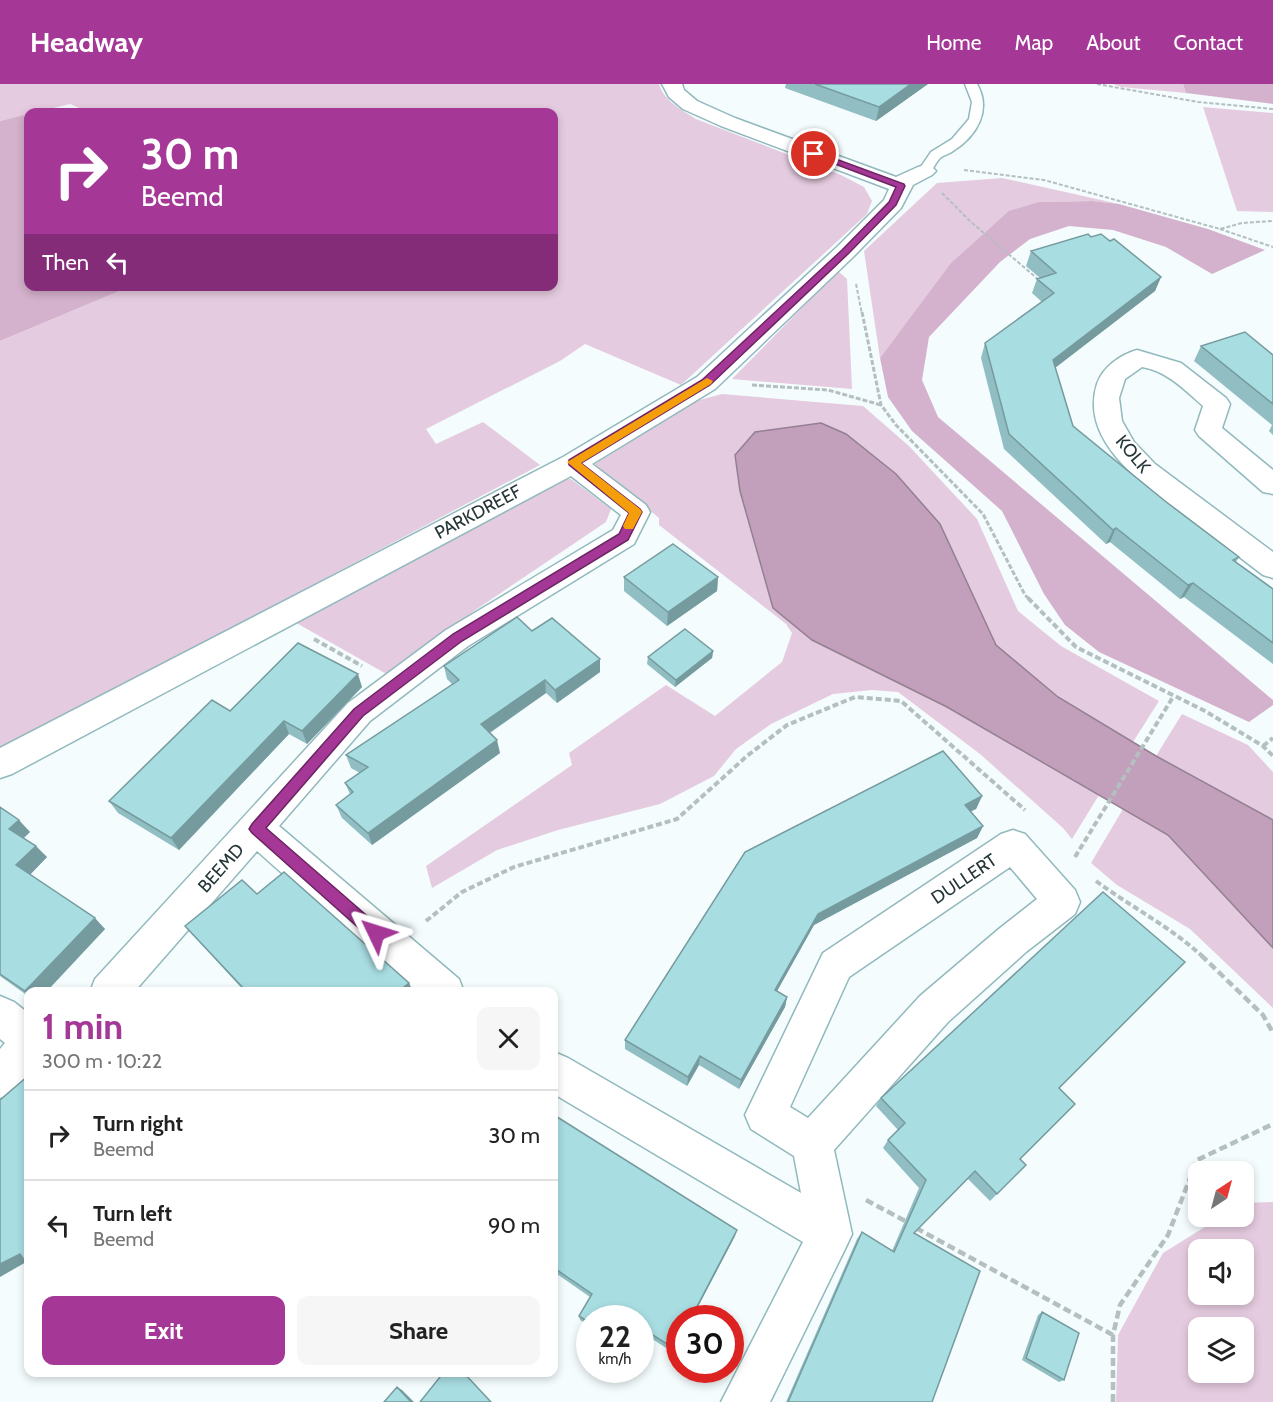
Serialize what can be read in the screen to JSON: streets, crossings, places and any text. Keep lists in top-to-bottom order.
{
  "streets": {
    "street": [
      "KOLK",
      "PARKDREEF",
      "BEEMD",
      "DULLERT"
    ]
  },
  "crossings": [
    ["PARKDREEF", "BEEMD"]
  ],
  "north": "top right",
  "page": {
    "header": "Headway",
    "nav": [
      "Home",
      "Map",
      "About",
      "Contact"
    ],
    "turn": ["30 m", "Beemd"],
    "then": "Then",
    "heading": ["1 min", "300 m · 10:22"],
    "list": [
      {
        "name": "Turn right",
        "note": "Beemd",
        "value": "30 m"
      },
      {
        "name": "Turn left",
        "note": "Beemd",
        "value": "90 m"
      }
    ],
    "buttons": ["Exit", "Share"],
    "speed": "22 km/h",
    "limit": "30"
  }
}
